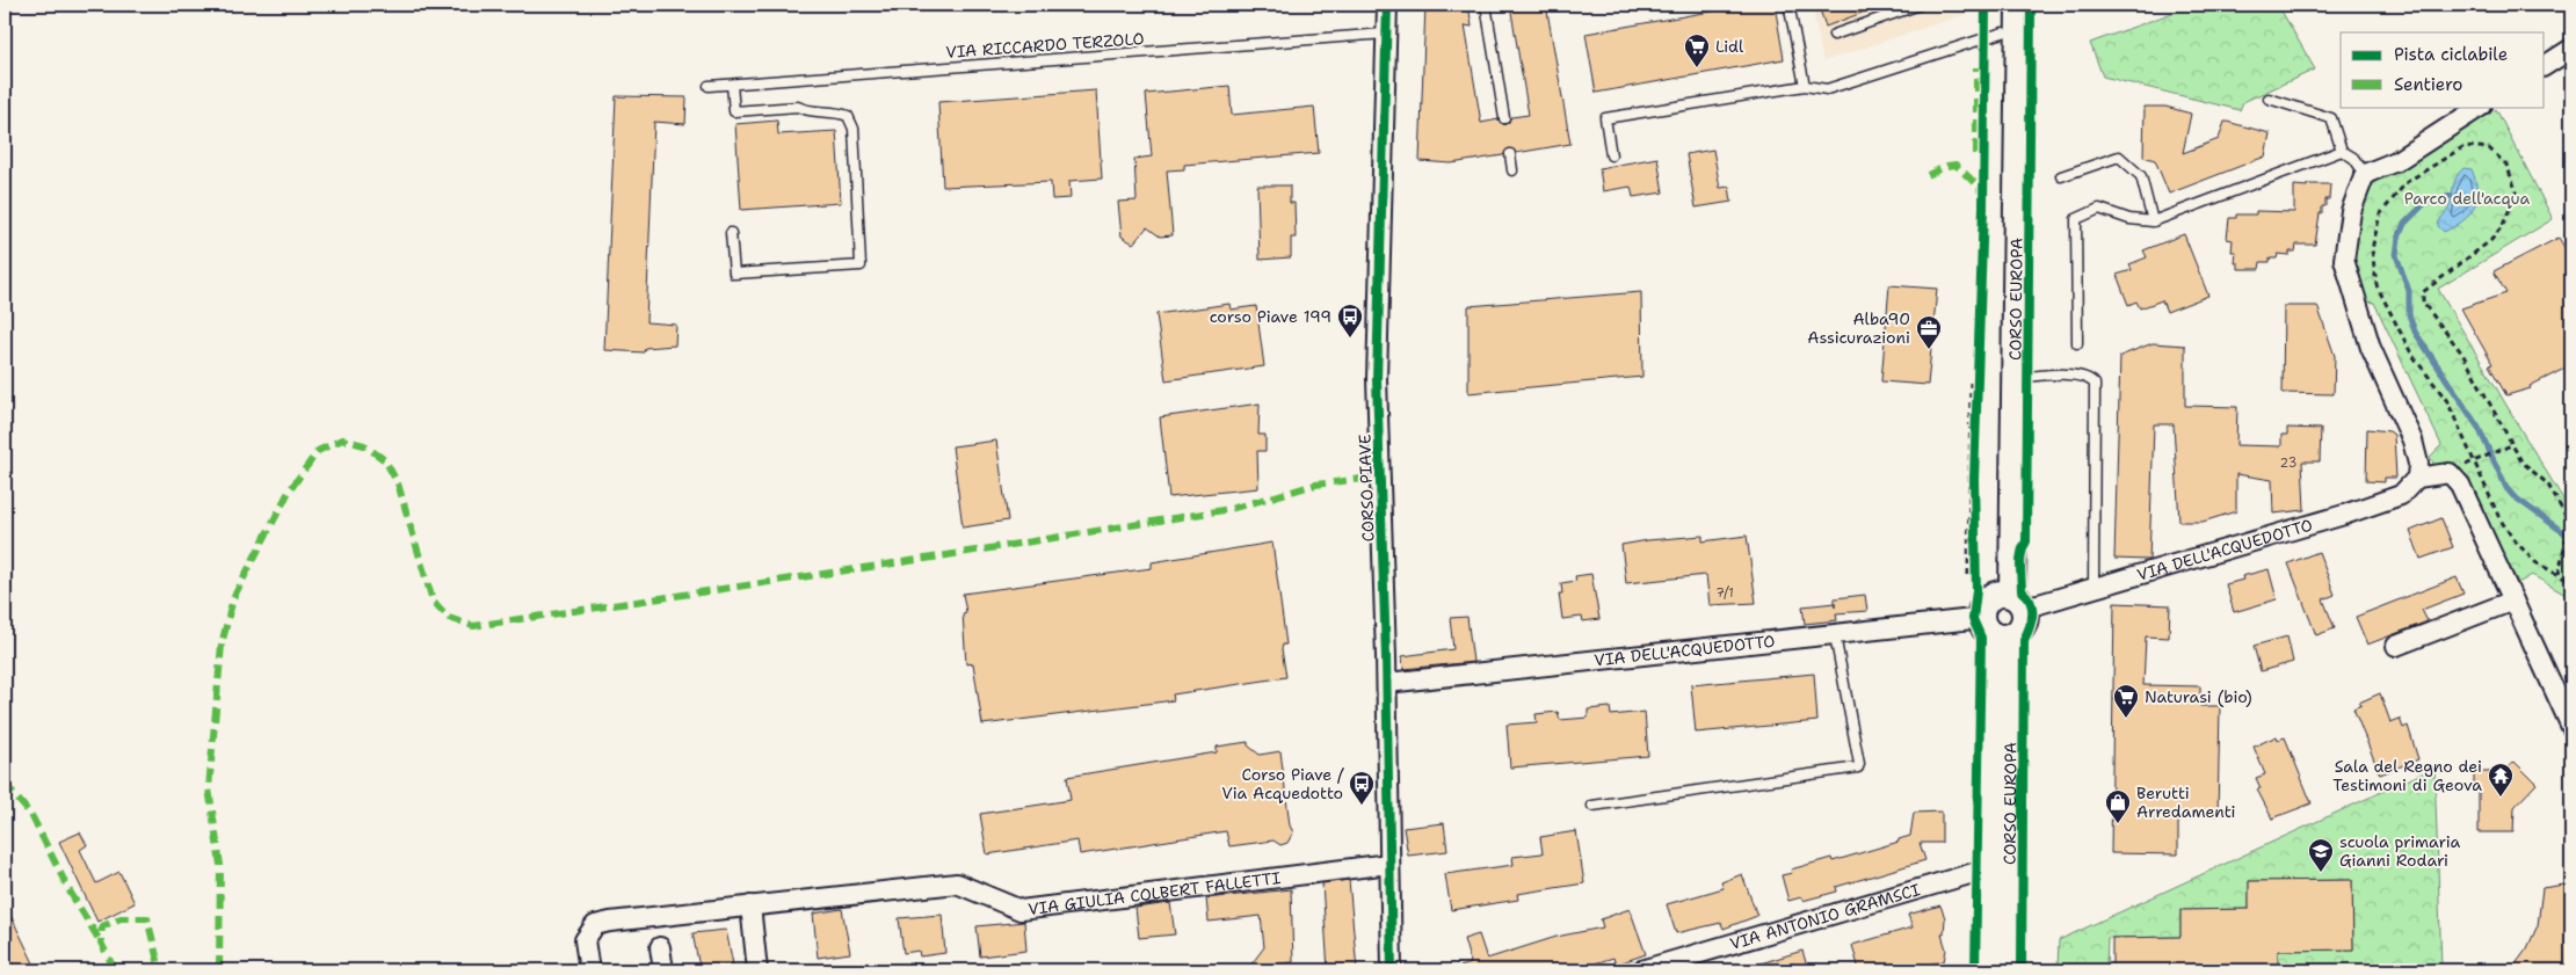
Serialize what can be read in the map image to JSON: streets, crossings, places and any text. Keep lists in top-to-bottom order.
{
  "streets": {
    "main road": ["CORSO EUROPA"],
    "street": [
      "CORSO PIAVE",
      "VIA DELL'ACQUEDOTTO",
      "VIA GIULIA COLBERT FALLETTI",
      "VIA ANTONIO GRAMSCI"
    ],
    "lane": ["VIA RICCARDO TERZOLO"]
  },
  "crossings": [
    ["VIA RICCARDO TERZOLO", "CORSO PIAVE"],
    ["CORSO EUROPA", "VIA DELL'ACQUEDOTTO"],
    ["CORSO EUROPA", "VIA ANTONIO GRAMSCI"],
    ["CORSO PIAVE", "VIA DELL'ACQUEDOTTO"],
    ["CORSO PIAVE", "VIA GIULIA COLBERT FALLETTI"]
  ],
  "parks": ["Parco dell'acqua"],
  "places": {
    "supermarket": ["Lidl", "Naturasi (bio)"],
    "bus stop": ["corso Piave 199", "Corso Piave / Via Acquedotto"],
    "office": ["Alba90 Assicurazioni"],
    "temple": ["Sala del Regno dei Testimoni di Geova"],
    "shop": ["Berutti Arredamenti"],
    "school or university": ["scuola primaria Gianni Rodari"]
  },
  "house_numbers": ["23", "7/1"],
  "legend": ["Pista ciclabile", "Sentiero"]
}
